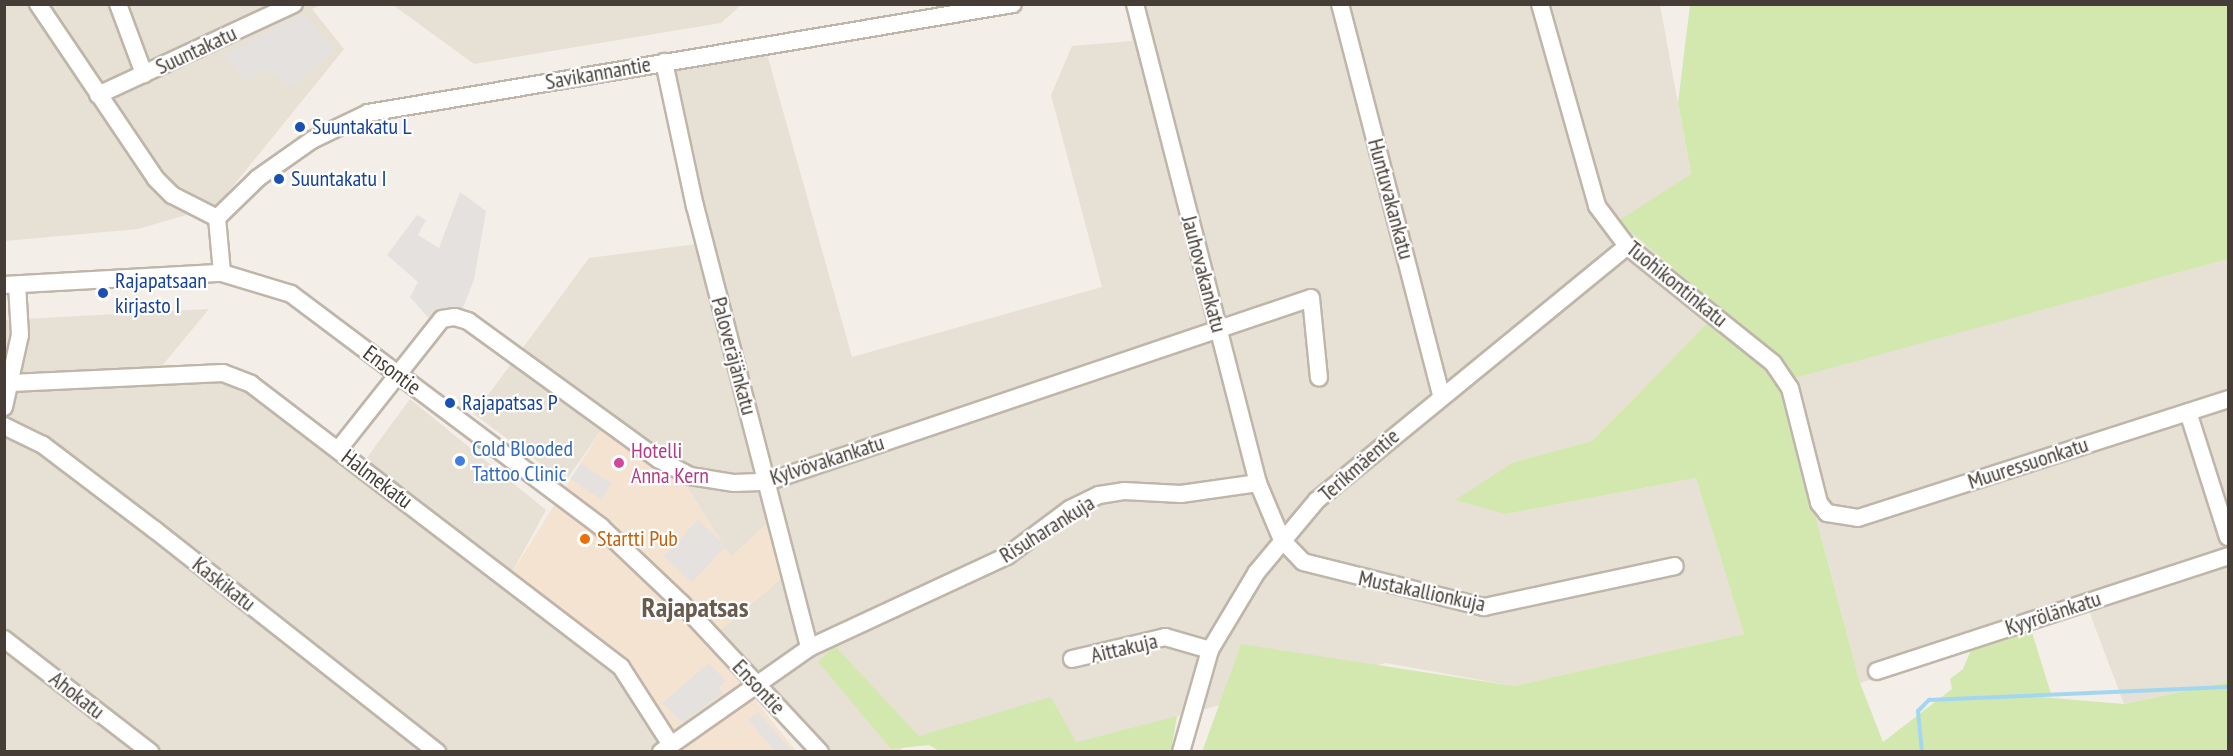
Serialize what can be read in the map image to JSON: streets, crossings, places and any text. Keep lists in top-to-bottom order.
{
  "streets": {
    "street": [
      "Suuntakatu",
      "Savikannantie",
      "Huntuvakankatu",
      "Jauhovakankatu",
      "Tuohikontinkatu",
      "Paloveräjänkatu",
      "Ensontie",
      "Kylvövakankatu",
      "Muuressuonkatu",
      "Terikmäentie",
      "Halmekatu",
      "Risuharankuja",
      "Kaskikatu",
      "Mustakallionkuja",
      "Kyyrölänkatu",
      "Aittakuja",
      "Ahokatu"
    ]
  },
  "crossings": [
    ["Savikannantie", "Paloveräjänkatu"],
    ["Huntuvakankatu", "Terikmäentie"],
    ["Jauhovakankatu", "Kylvövakankatu"],
    ["Jauhovakankatu", "Terikmäentie"],
    ["Jauhovakankatu", "Risuharankuja"],
    ["Jauhovakankatu", "Mustakallionkuja"],
    ["Tuohikontinkatu", "Muuressuonkatu"],
    ["Tuohikontinkatu", "Terikmäentie"],
    ["Paloveräjänkatu", "Kylvövakankatu"],
    ["Paloveräjänkatu", "Risuharankuja"],
    ["Ensontie", "Kylvövakankatu"],
    ["Ensontie", "Risuharankuja"],
    ["Kylvövakankatu", "Halmekatu"],
    ["Terikmäentie", "Mustakallionkuja"],
    ["Terikmäentie", "Aittakuja"],
    ["Halmekatu", "Risuharankuja"]
  ],
  "districts": ["Rajapatsas"],
  "places": [
    "Suuntakatu L",
    "Suuntakatu I",
    "Rajapatsaan kirjasto I",
    "Rajapatsas P",
    "Cold Blooded Tattoo Clinic",
    "Hotelli Anna Kern",
    "Startti Pub"
  ]
}
